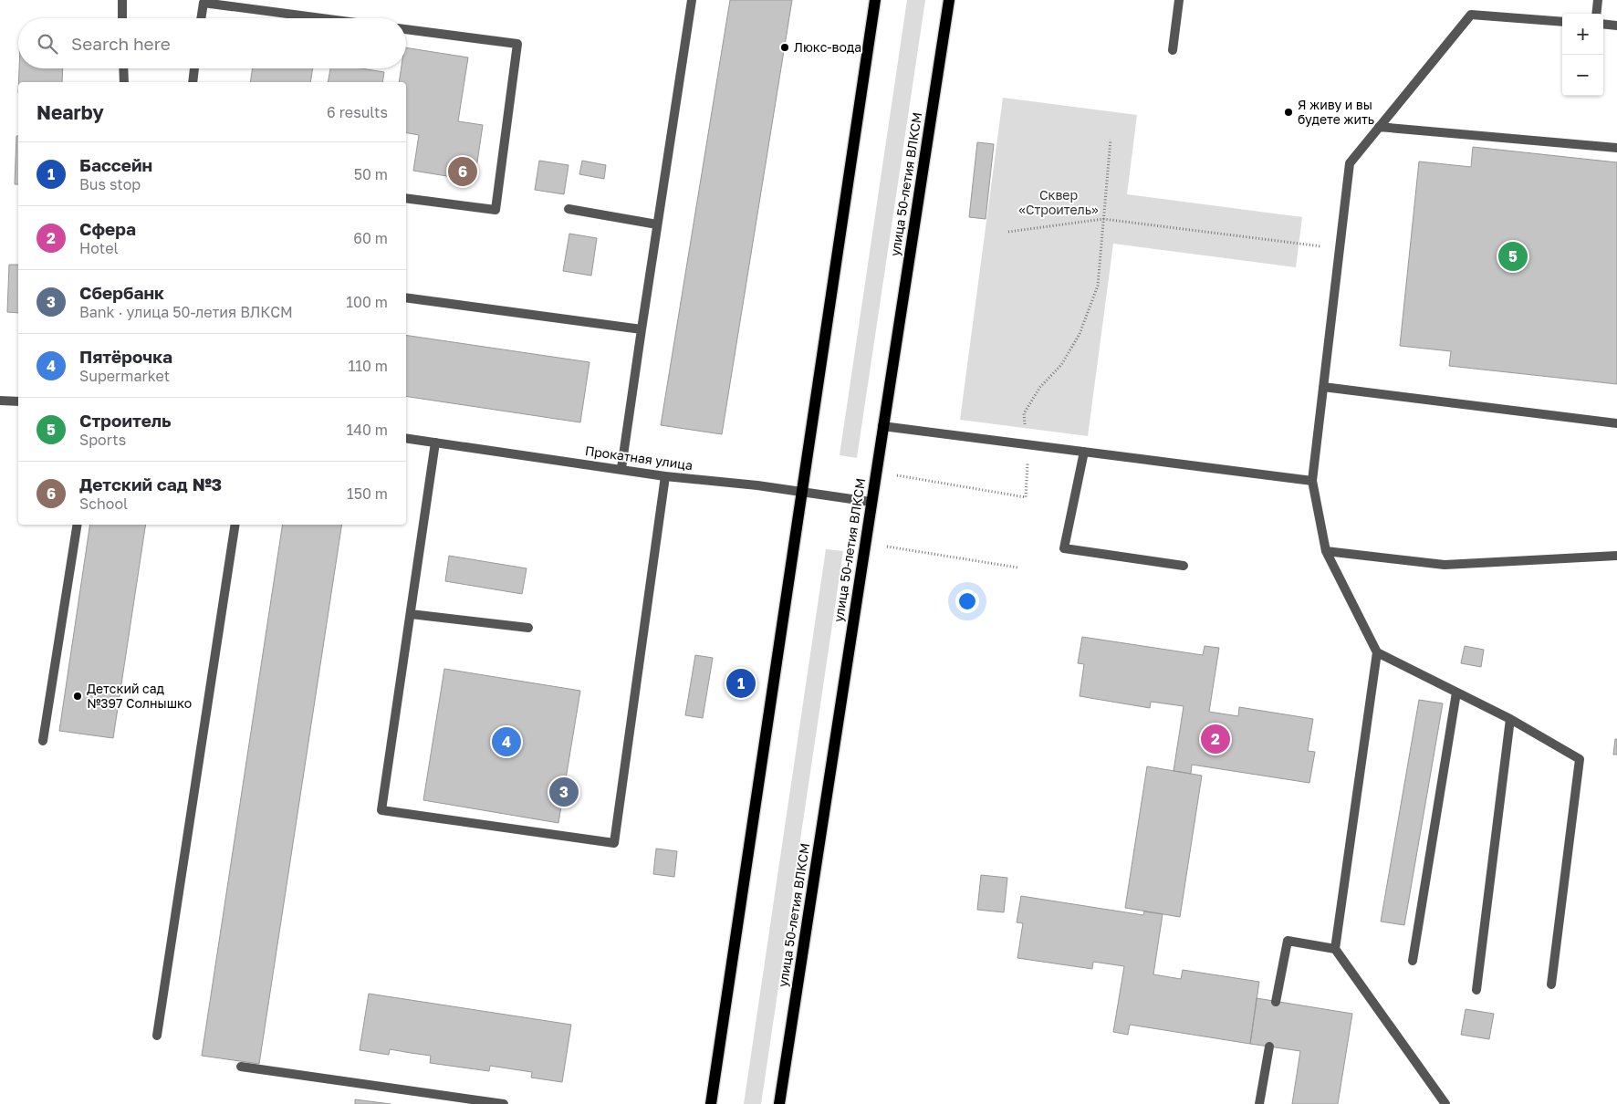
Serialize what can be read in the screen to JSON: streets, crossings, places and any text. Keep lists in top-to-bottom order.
{
  "streets": {
    "main road": ["улица 50-летия ВЛКСМ"],
    "street": ["Прокатная улица"]
  },
  "crossings": [
    ["улица 50-летия ВЛКСМ", "Прокатная улица"]
  ],
  "parks": ["Сквер «Cтроитель»"],
  "places": ["Люкс-вода", "Я живу и вы будете жить", "Детский сад №397 Солнышко"],
  "page": {
    "map_buttons": ["+", "−"],
    "search": "Search here",
    "heading": ["Nearby", "6 results"],
    "list": [
      {
        "mark": "1",
        "name": "Бассейн",
        "note": "Bus stop",
        "value": "50 m"
      },
      {
        "mark": "2",
        "name": "Сфера",
        "note": "Hotel",
        "value": "60 m"
      },
      {
        "mark": "3",
        "name": "Сбербанк",
        "note": "Bank · улица 50-летия ВЛКСМ",
        "value": "100 m"
      },
      {
        "mark": "4",
        "name": "Пятёрочка",
        "note": "Supermarket",
        "value": "110 m"
      },
      {
        "mark": "5",
        "name": "Cтроитель",
        "note": "Sports",
        "value": "140 m"
      },
      {
        "mark": "6",
        "name": "Детский сад №3",
        "note": "School",
        "value": "150 m"
      }
    ],
    "pins": [
      "6",
      "5",
      "1",
      "2",
      "4",
      "3"
    ]
  }
}
